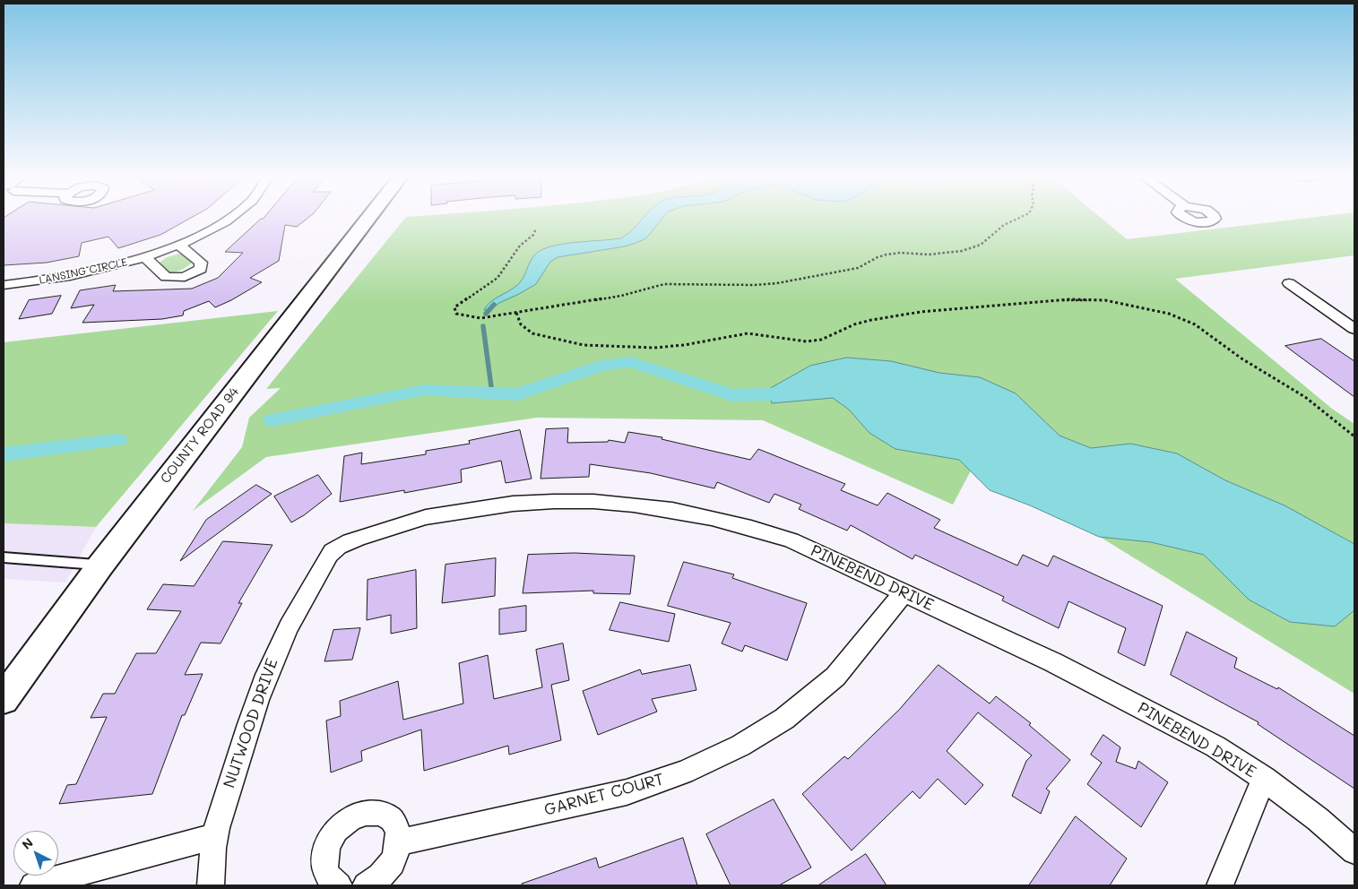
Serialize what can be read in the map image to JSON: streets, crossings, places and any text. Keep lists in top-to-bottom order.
{
  "streets": {
    "street": [
      "LANSING CIRCLE",
      "COUNTY ROAD 94",
      "PINEBEND DRIVE",
      "NUTWOOD DRIVE",
      "GARNET COURT"
    ]
  },
  "crossings": [
    ["PINEBEND DRIVE", "NUTWOOD DRIVE"],
    ["PINEBEND DRIVE", "GARNET COURT"]
  ],
  "north": "top left"
}
